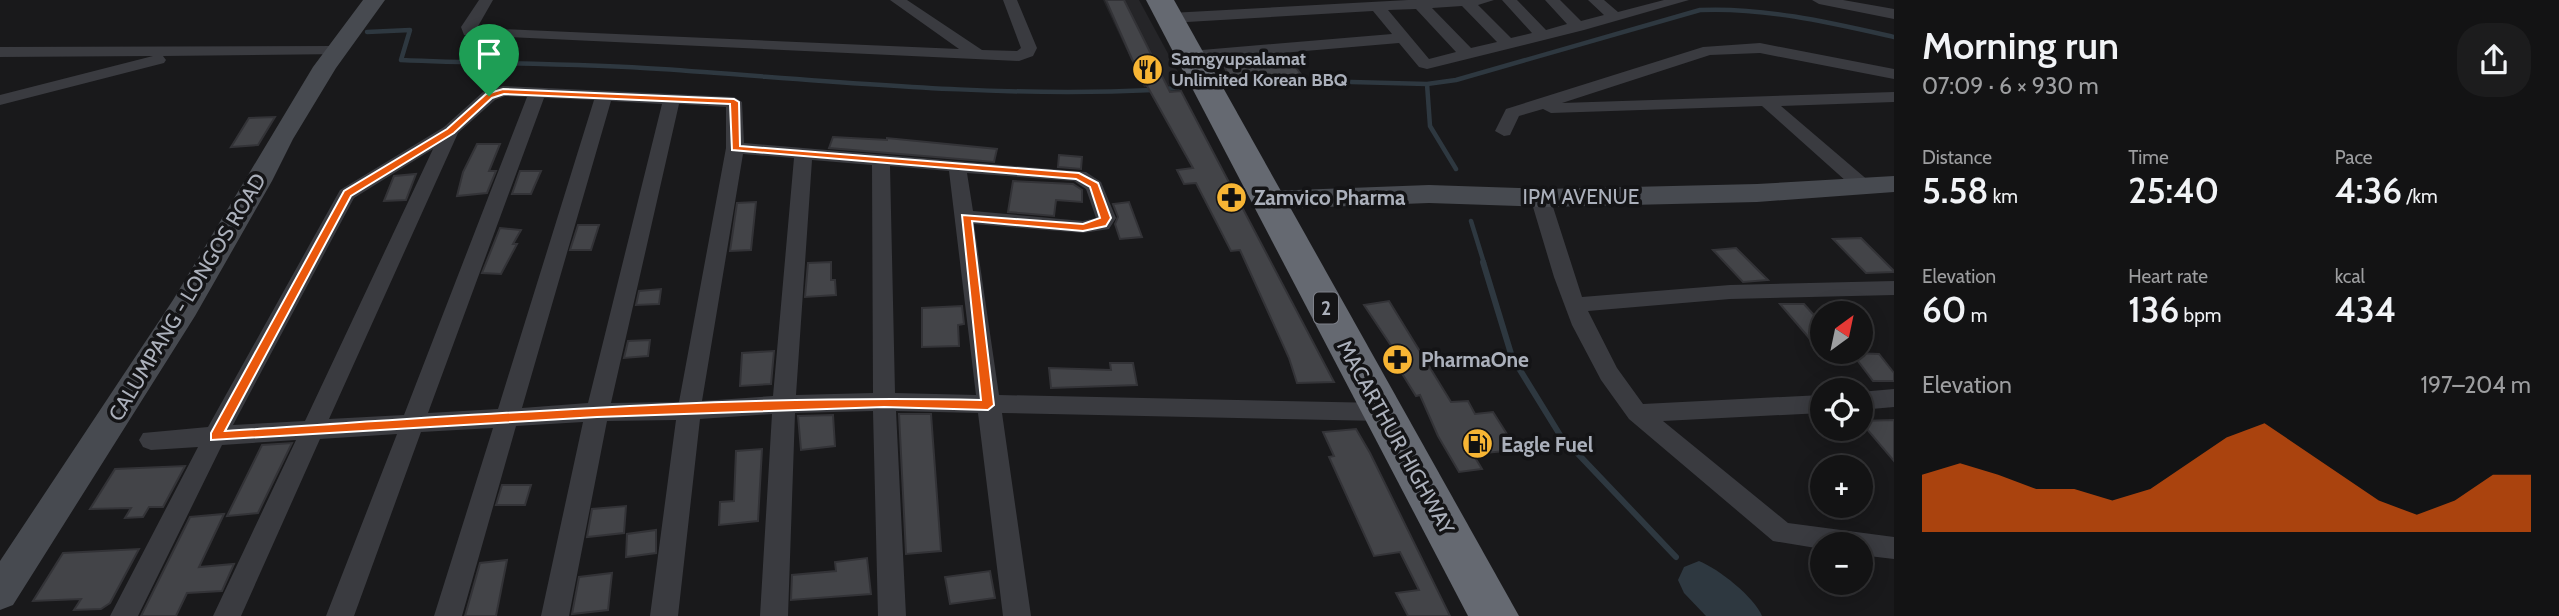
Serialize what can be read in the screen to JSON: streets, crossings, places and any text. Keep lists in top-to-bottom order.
{
  "streets": {
    "highway": ["2", "MACARTHUR HIGHWAY"],
    "street": ["IPM AVENUE", "CALUMPANG - LONGOS ROAD"]
  },
  "crossings": [
    ["IPM AVENUE", "MACARTHUR HIGHWAY"]
  ],
  "places": {
    "restaurant": ["Samgyupsalamat Unlimited Korean BBQ"],
    "pharmacy": ["Zamvico Pharma", "PharmaOne"],
    "fuel station": ["Eagle Fuel"]
  },
  "north": "top right",
  "page": {
    "heading": ["Morning run", "07:09 · 6 × 930 m"],
    "stats": [
      ["Distance", "5.58 km"],
      ["Time", "25:40"],
      ["Pace", "4:36 /km"],
      ["Elevation", "60 m"],
      ["Heart rate", "136 bpm"],
      ["kcal", "434"]
    ],
    "map_buttons": ["+", "−"],
    "chart": ["Elevation", "197–204 m"]
  }
}
